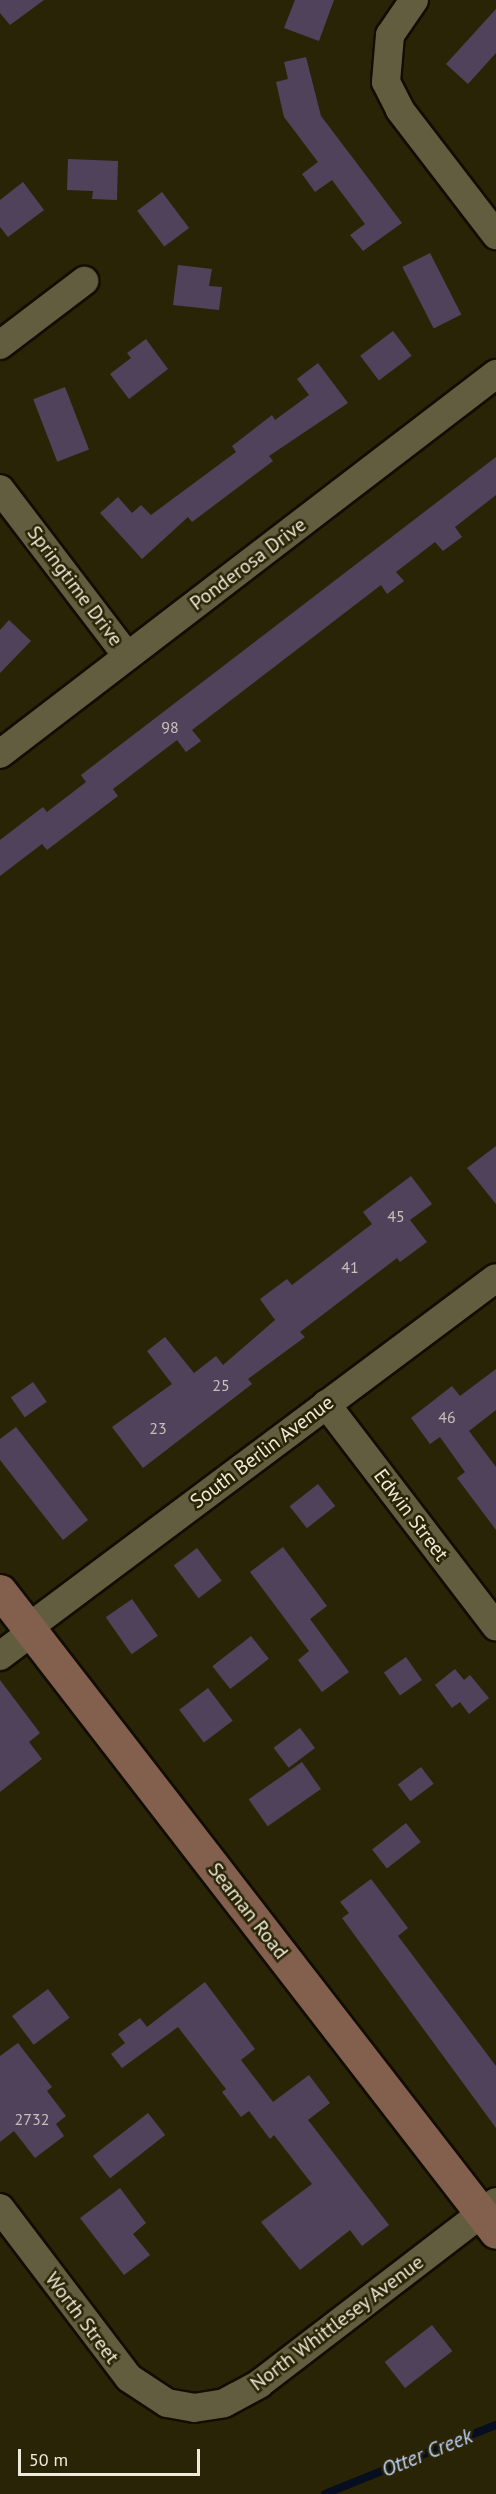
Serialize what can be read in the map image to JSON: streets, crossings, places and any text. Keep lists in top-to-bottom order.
{
  "streets": {
    "street": [
      "Ponderosa Drive",
      "Springtime Drive",
      "South Berlin Avenue",
      "Edwin Street",
      "Seaman Road",
      "Worth Street",
      "North Whittlesey Avenue"
    ]
  },
  "crossings": [
    ["Ponderosa Drive", "Springtime Drive"],
    ["South Berlin Avenue", "Edwin Street"],
    ["South Berlin Avenue", "Seaman Road"],
    ["Seaman Road", "North Whittlesey Avenue"],
    ["Worth Street", "North Whittlesey Avenue"]
  ],
  "water": ["Otter Creek"],
  "house_numbers": [
    "98",
    "45",
    "41",
    "25",
    "46",
    "23",
    "2732"
  ],
  "scale_bar": "50 m"
}
